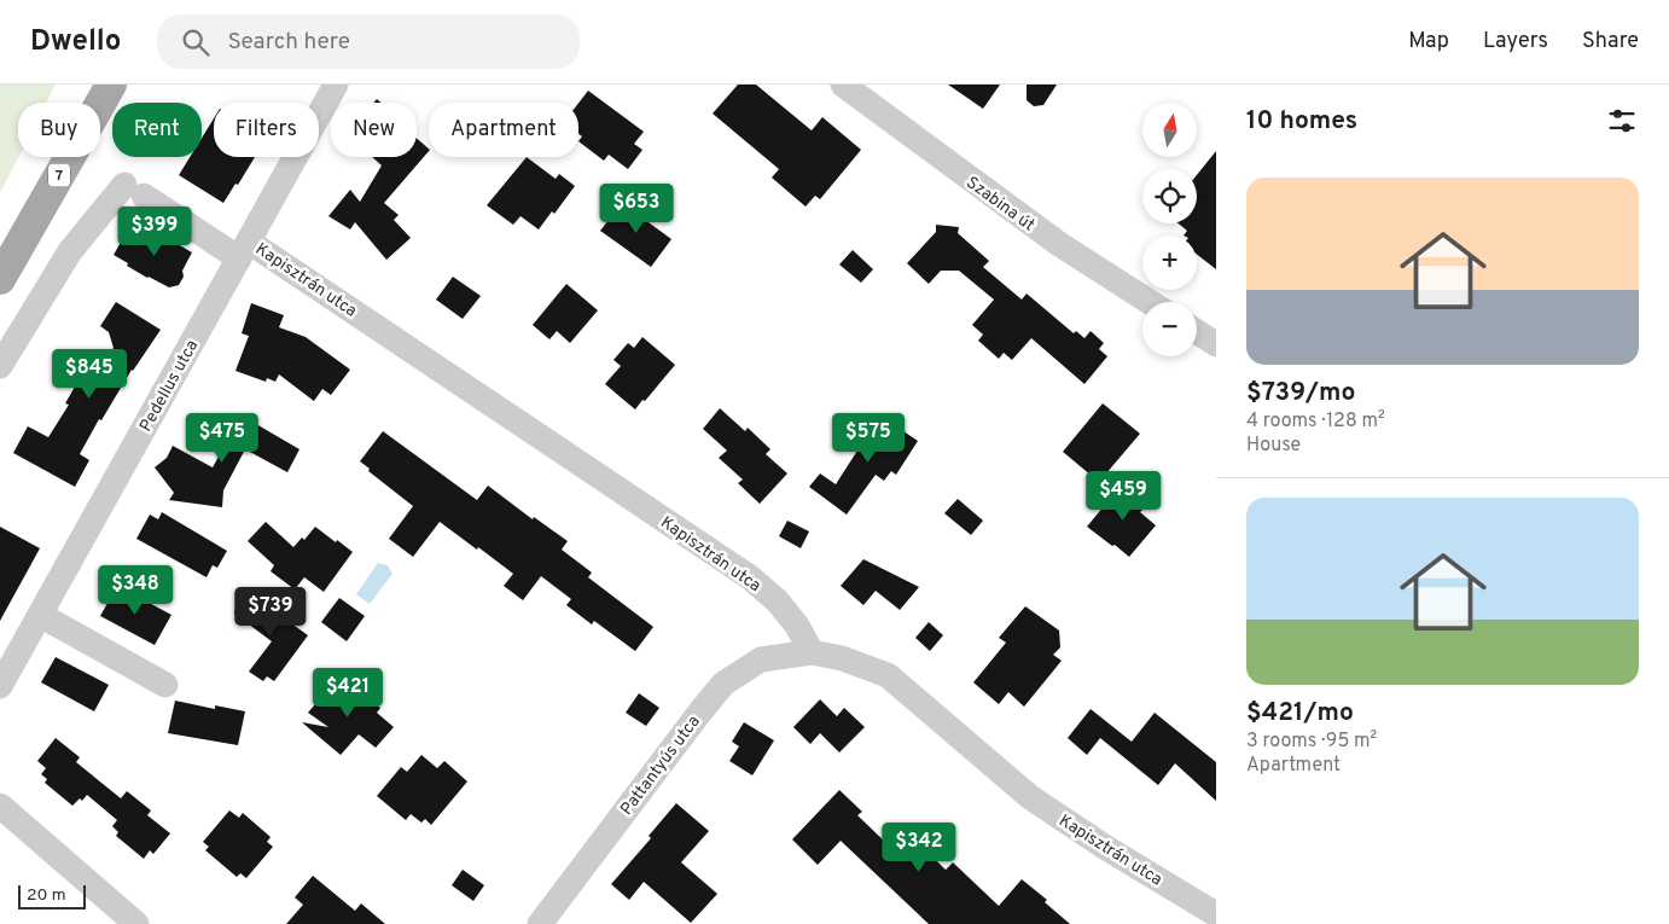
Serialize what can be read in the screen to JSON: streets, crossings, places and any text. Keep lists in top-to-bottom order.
{
  "streets": {
    "main road": ["7"],
    "street": [
      "Szabina út",
      "Kapisztrán utca",
      "Pedellus utca",
      "Pattantyús utca"
    ]
  },
  "crossings": [
    ["Kapisztrán utca", "Pedellus utca"],
    ["Kapisztrán utca", "Pattantyús utca"]
  ],
  "scale_bar": "20 m",
  "north": "top",
  "page": {
    "header": "Dwello",
    "search": "Search here",
    "nav": ["Map", "Layers", "Share"],
    "heading": "10 homes",
    "map_buttons": ["+", "−"],
    "chip": [
      "Buy",
      "Rent",
      "Filters",
      "New",
      "Apartment"
    ],
    "list": [
      {
        "name": "$739/mo",
        "note": "4 rooms · 128 m² · House"
      },
      {
        "name": "$421/mo",
        "note": "3 rooms · 95 m² · Apartment"
      }
    ],
    "price": [
      "$653",
      "$399",
      "$845",
      "$475",
      "$575",
      "$459",
      "$348",
      "$739",
      "$421",
      "$342"
    ],
    "scale": "20 m"
  }
}
